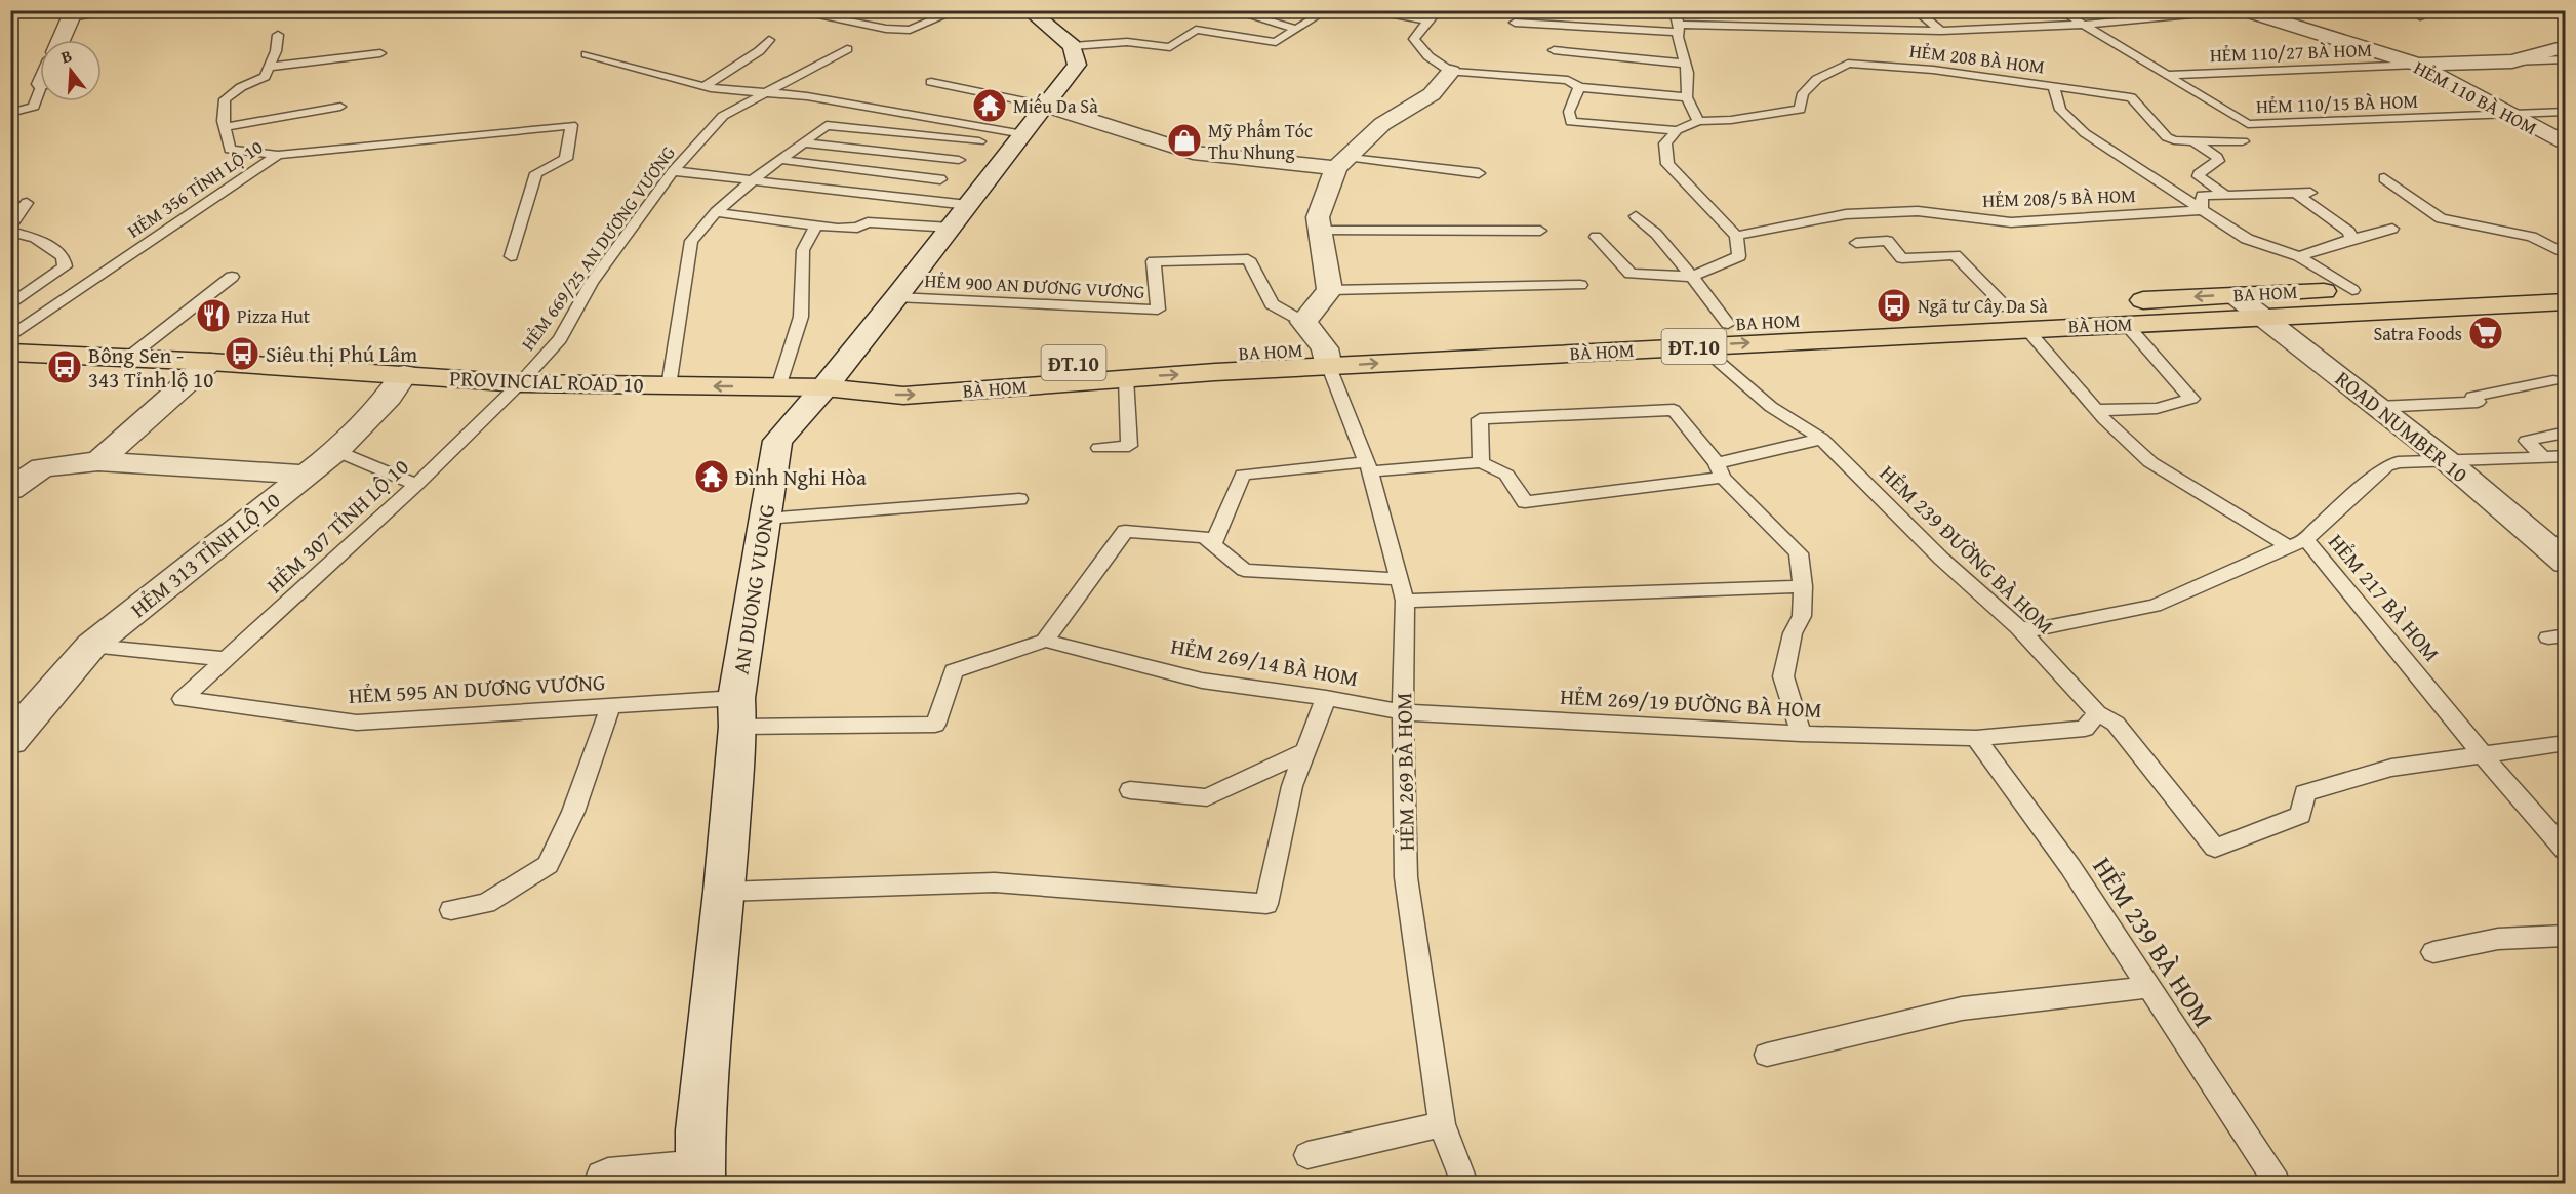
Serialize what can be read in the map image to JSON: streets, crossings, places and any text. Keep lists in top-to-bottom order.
{
  "streets": {
    "main road": [
      "BA HOM",
      "BÀ HOM",
      "ĐT.10",
      "PROVINCIAL ROAD 10"
    ],
    "street": [
      "HẺM 110 BÀ HOM",
      "ROAD NUMBER 10",
      "HẺM 313 TỈNH LỘ 10",
      "AN DUONG VUONG"
    ],
    "lane": [
      "HẺM 110/27 BÀ HOM",
      "HẺM 208 BÀ HOM",
      "HẺM 110/15 BÀ HOM",
      "HẺM 356 TỈNH LỘ 10",
      "HẺM 208/5 BÀ HOM",
      "HẺM 669/25 AN DƯƠNG VƯƠNG",
      "HẺM 900 AN DƯƠNG VƯƠNG",
      "HẺM 307 TỈNH LỘ 10",
      "HẺM 239 ĐƯỜNG BÀ HOM",
      "HẺM 217 BÀ HOM",
      "HẺM 269/14 BÀ HOM",
      "HẺM 595 AN DƯƠNG VƯƠNG",
      "HẺM 269/19 ĐƯỜNG BÀ HOM",
      "HẺM 269 BÀ HOM",
      "HẺM 239 BÀ HOM"
    ]
  },
  "crossings": [
    ["HẺM 110/27 BÀ HOM", "HẺM 110 BÀ HOM"],
    ["HẺM 110/27 BÀ HOM", "HẺM 110/15 BÀ HOM"],
    ["HẺM 208 BÀ HOM", "HẺM 208/5 BÀ HOM"],
    ["HẺM 208 BÀ HOM", "BA HOM"],
    ["HẺM 110 BÀ HOM", "HẺM 110/15 BÀ HOM"],
    ["HẺM 669/25 AN DƯƠNG VƯƠNG", "PROVINCIAL ROAD 10"],
    ["HẺM 669/25 AN DƯƠNG VƯƠNG", "HẺM 307 TỈNH LỘ 10"],
    ["HẺM 900 AN DƯƠNG VƯƠNG", "AN DUONG VUONG"],
    ["BA HOM", "BÀ HOM"],
    ["BA HOM", "PROVINCIAL ROAD 10"],
    ["BA HOM", "ROAD NUMBER 10"],
    ["BA HOM", "AN DUONG VUONG"],
    ["BA HOM", "HẺM 269 BÀ HOM"],
    ["BÀ HOM", "PROVINCIAL ROAD 10"],
    ["BÀ HOM", "ROAD NUMBER 10"],
    ["BÀ HOM", "HẺM 239 ĐƯỜNG BÀ HOM"],
    ["BÀ HOM", "AN DUONG VUONG"],
    ["BÀ HOM", "HẺM 269 BÀ HOM"],
    ["PROVINCIAL ROAD 10", "HẺM 307 TỈNH LỘ 10"],
    ["PROVINCIAL ROAD 10", "HẺM 313 TỈNH LỘ 10"],
    ["PROVINCIAL ROAD 10", "AN DUONG VUONG"],
    ["HẺM 307 TỈNH LỘ 10", "HẺM 595 AN DƯƠNG VƯƠNG"],
    ["HẺM 239 ĐƯỜNG BÀ HOM", "HẺM 217 BÀ HOM"],
    ["AN DUONG VUONG", "HẺM 595 AN DƯƠNG VƯƠNG"],
    ["HẺM 269/14 BÀ HOM", "HẺM 595 AN DƯƠNG VƯƠNG"],
    ["HẺM 269/14 BÀ HOM", "HẺM 269/19 ĐƯỜNG BÀ HOM"],
    ["HẺM 269/14 BÀ HOM", "HẺM 269 BÀ HOM"],
    ["HẺM 269/19 ĐƯỜNG BÀ HOM", "HẺM 269 BÀ HOM"],
    ["HẺM 269/19 ĐƯỜNG BÀ HOM", "HẺM 239 BÀ HOM"]
  ],
  "one_way": ["BÀ HOM"],
  "places": {
    "temple": ["Miếu Da Sà", "Đình Nghi Hòa"],
    "shop": ["Mỹ Phẩm Tóc Thu Nhung"],
    "bus stop": ["Ngã tư Cây Da Sà", "Siêu thị Phú Lâm", "Bông Sen - 343 Tỉnh lộ 10"],
    "restaurant": ["Pizza Hut"],
    "supermarket": ["Satra Foods"]
  },
  "north": "top"
}
